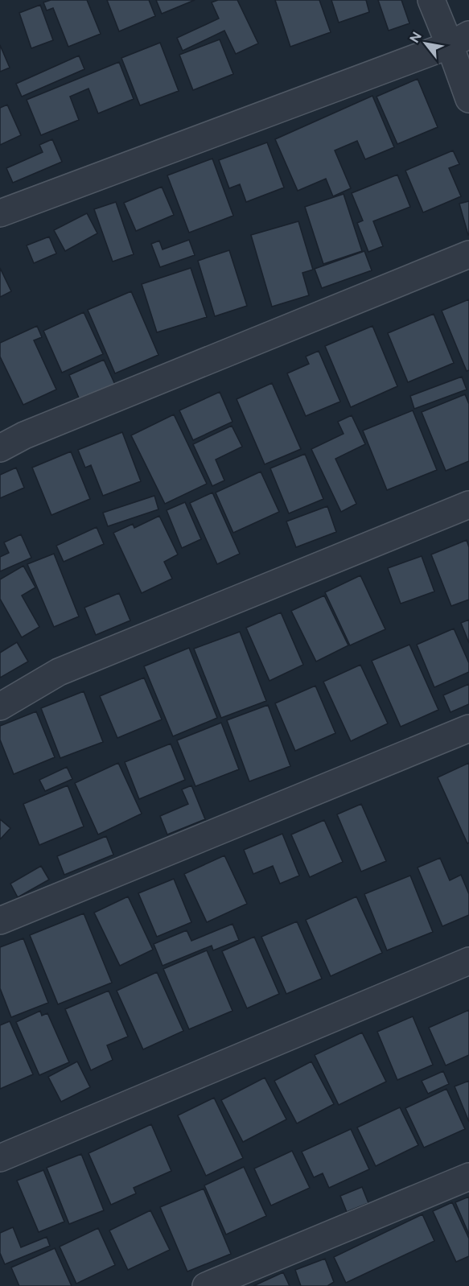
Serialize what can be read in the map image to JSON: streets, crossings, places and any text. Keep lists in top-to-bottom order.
{
  "north": "top left"
}
